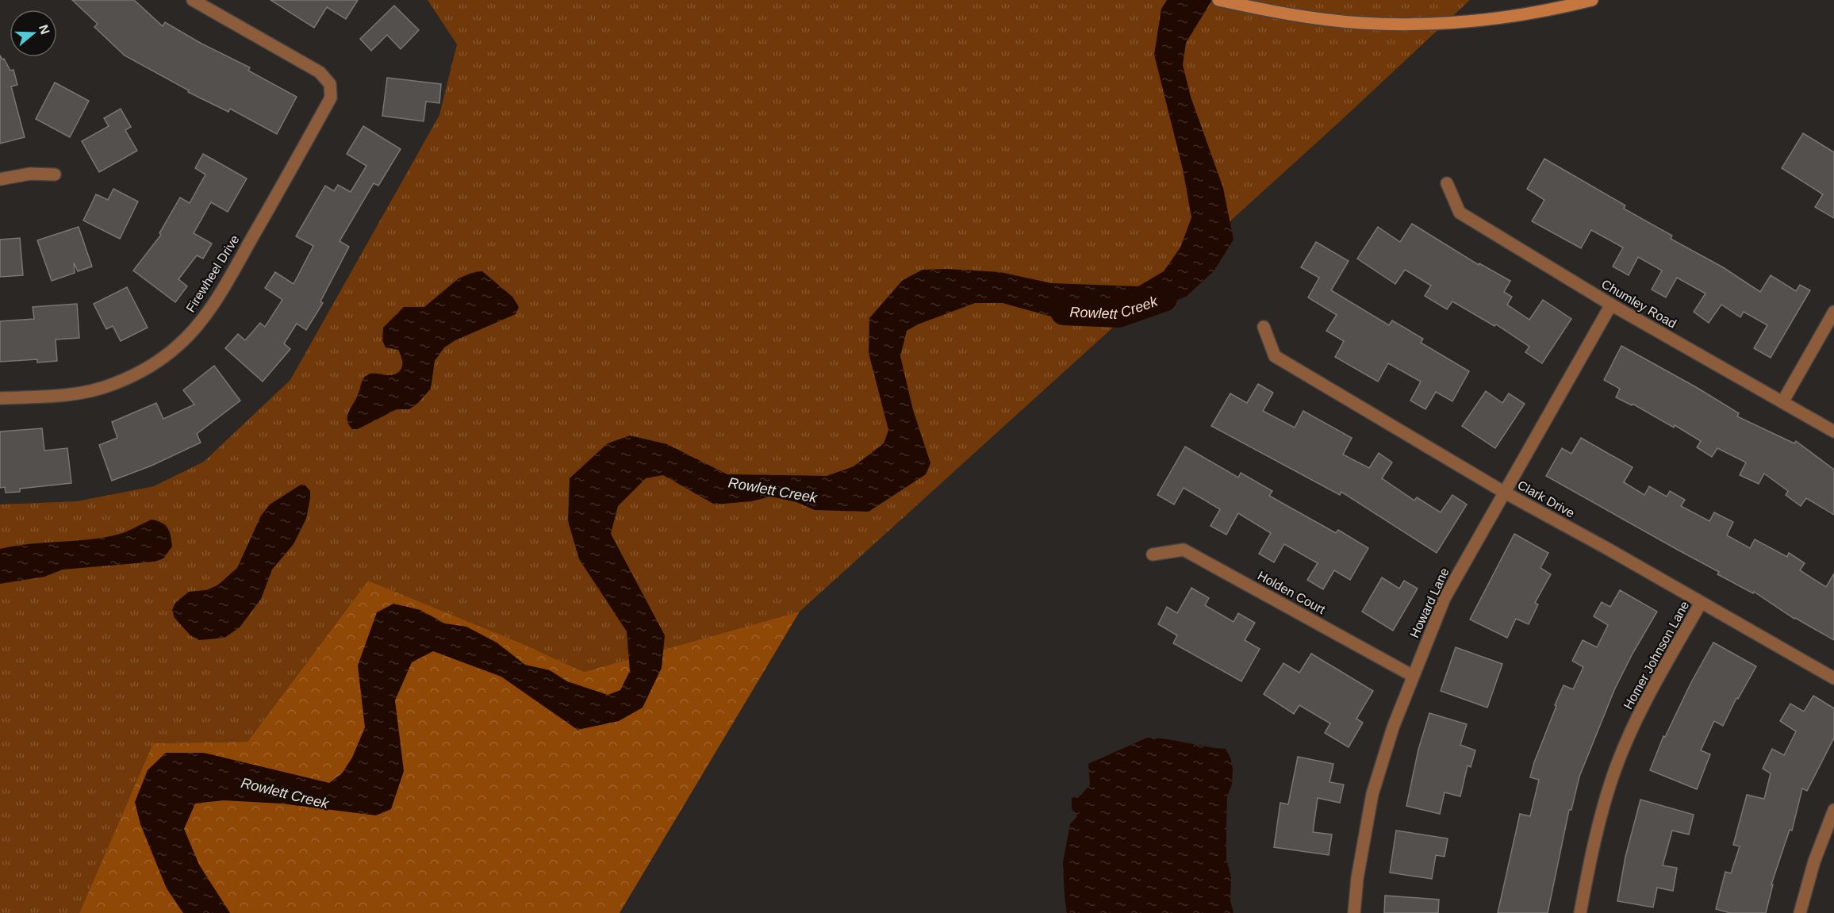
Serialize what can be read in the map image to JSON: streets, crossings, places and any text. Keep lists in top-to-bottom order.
{
  "streets": {
    "street": [
      "Firewheel Drive",
      "Chumley Road",
      "Clark Drive",
      "Holden Court",
      "Howard Lane",
      "Homer Johnson Lane"
    ]
  },
  "crossings": [
    ["Chumley Road", "Howard Lane"],
    ["Clark Drive", "Howard Lane"],
    ["Clark Drive", "Homer Johnson Lane"],
    ["Holden Court", "Howard Lane"]
  ],
  "water": ["Rowlett Creek"],
  "north": "right"
}
